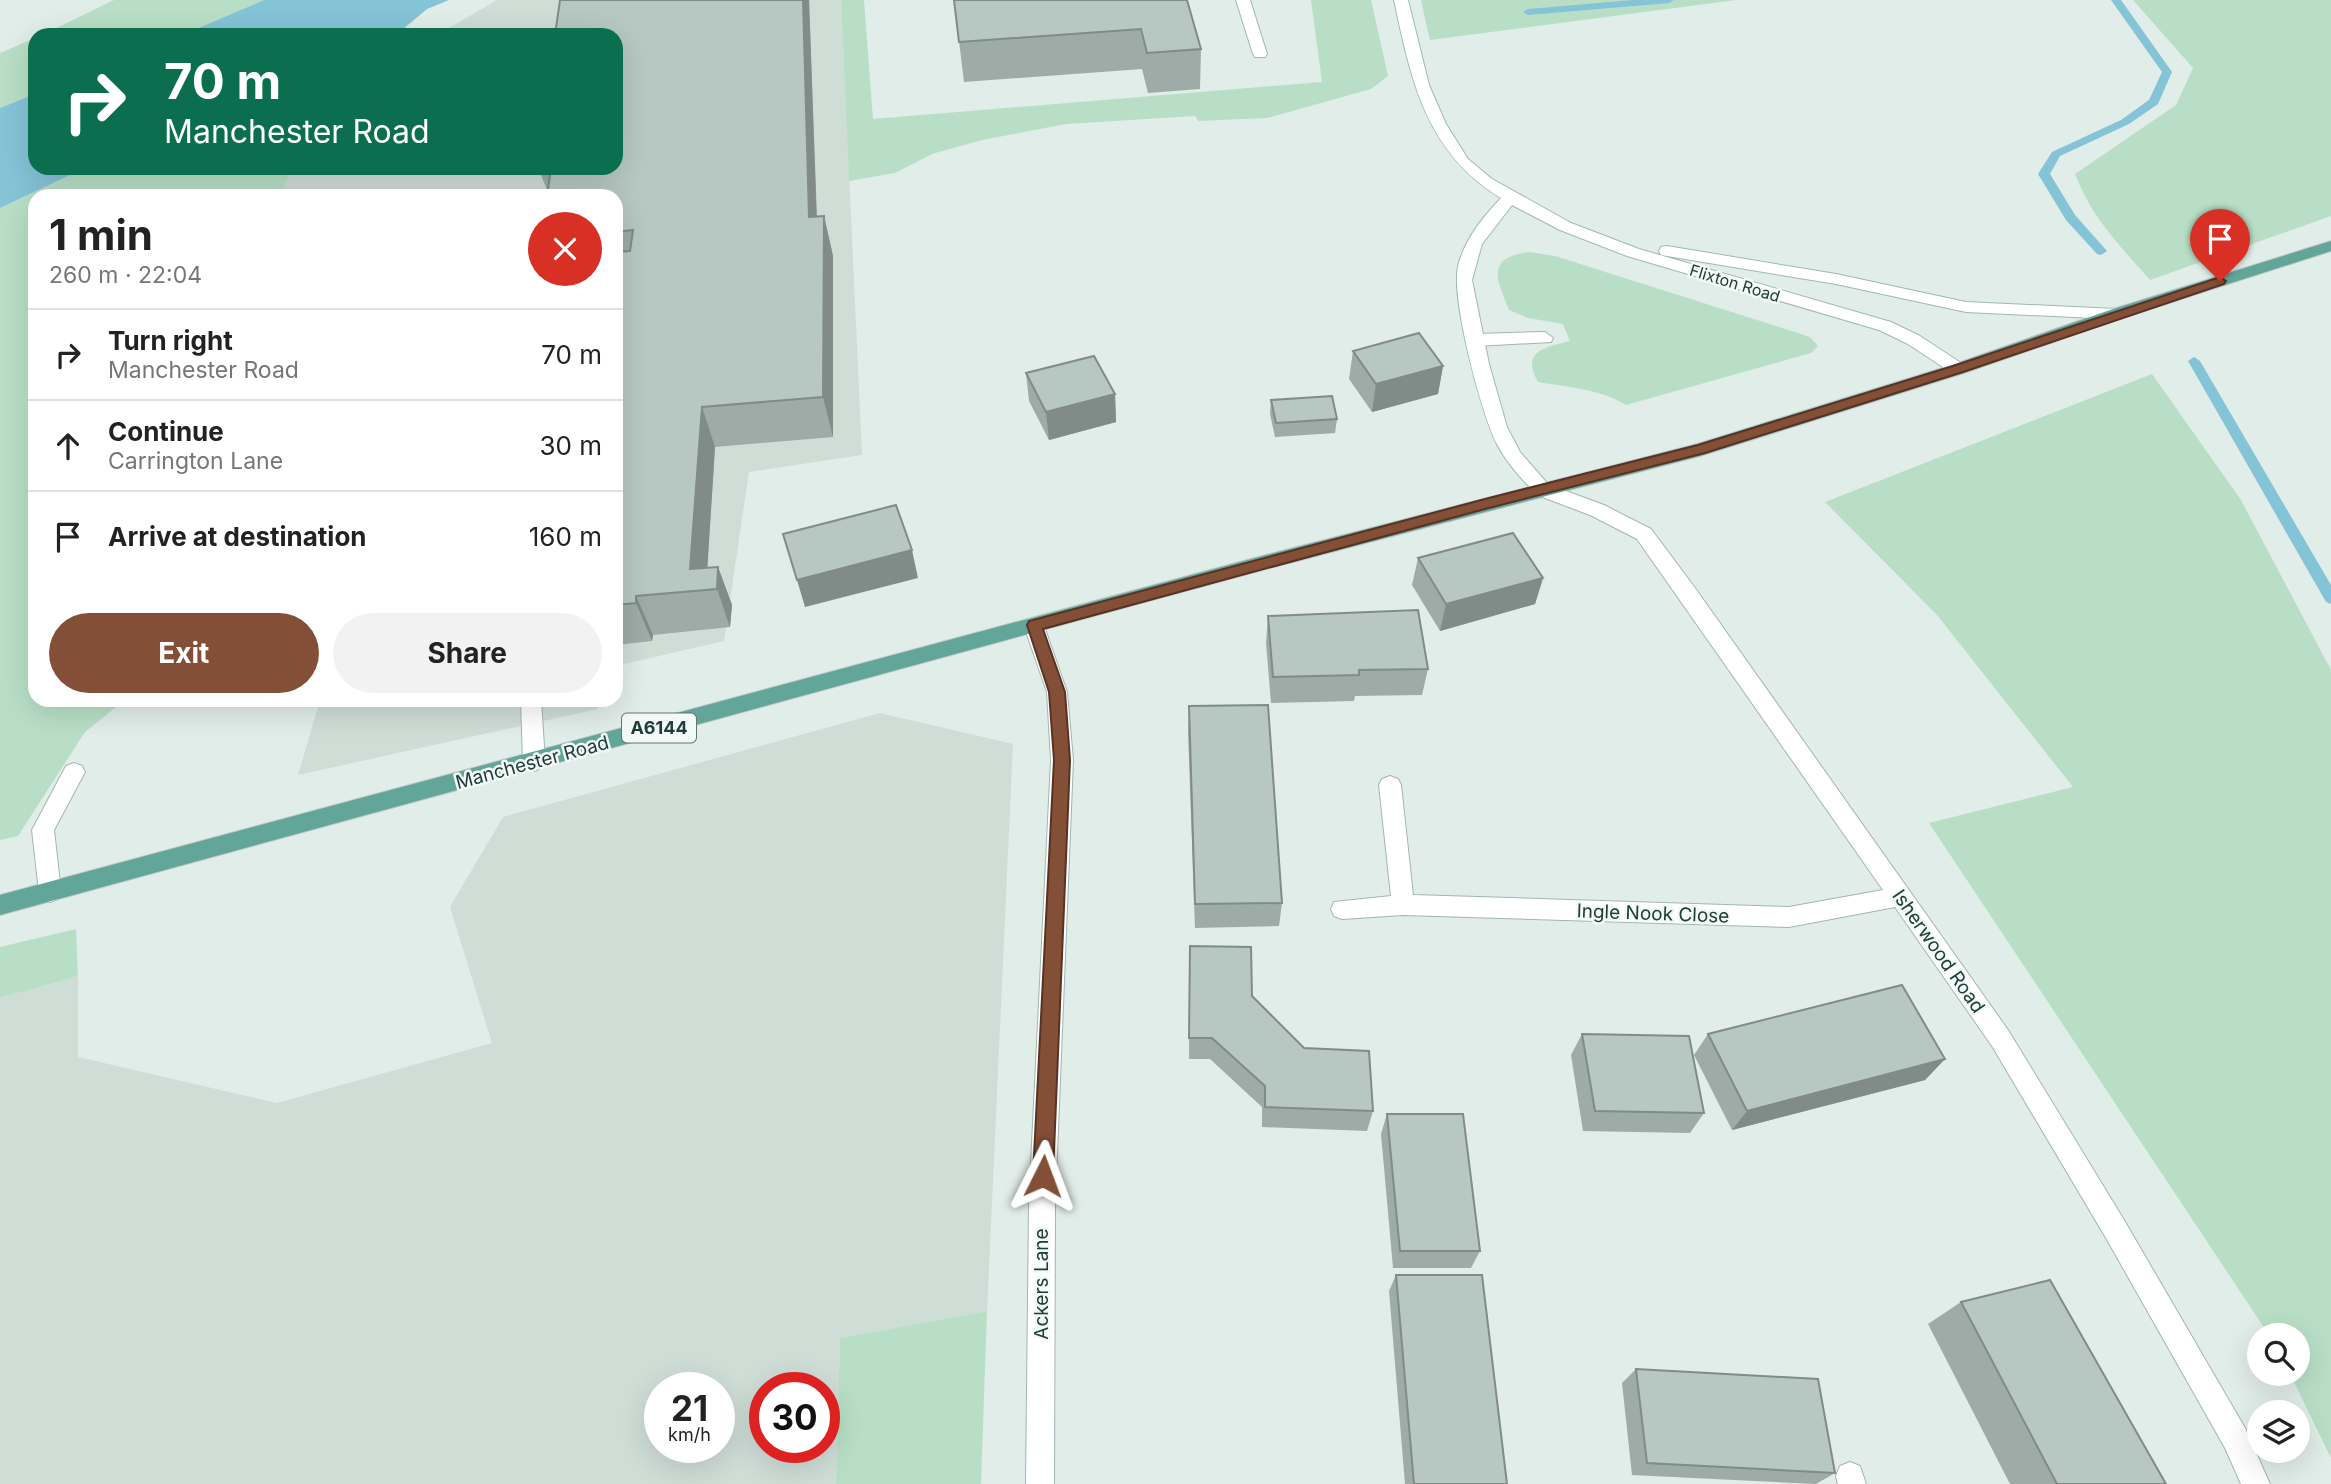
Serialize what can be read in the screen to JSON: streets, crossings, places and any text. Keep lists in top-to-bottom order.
{
  "streets": {
    "main road": ["A6144", "Manchester Road"],
    "street": [
      "Flixton Road",
      "Ingle Nook Close",
      "Isherwood Road",
      "Ackers Lane"
    ]
  },
  "crossings": [
    ["Flixton Road", "A6144"],
    ["A6144", "Manchester Road"],
    ["A6144", "Isherwood Road"],
    ["Manchester Road", "Isherwood Road"],
    ["Manchester Road", "Ackers Lane"],
    ["Ingle Nook Close", "Isherwood Road"]
  ],
  "page": {
    "turn": ["70 m", "Manchester Road"],
    "heading": ["1 min", "260 m · 22:04"],
    "list": [
      {
        "name": "Turn right",
        "note": "Manchester Road",
        "value": "70 m"
      },
      {
        "name": "Continue",
        "note": "Carrington Lane",
        "value": "30 m"
      },
      {
        "name": "Arrive at destination",
        "value": "160 m"
      }
    ],
    "buttons": ["Exit", "Share"],
    "speed": "21 km/h",
    "limit": "30"
  }
}
